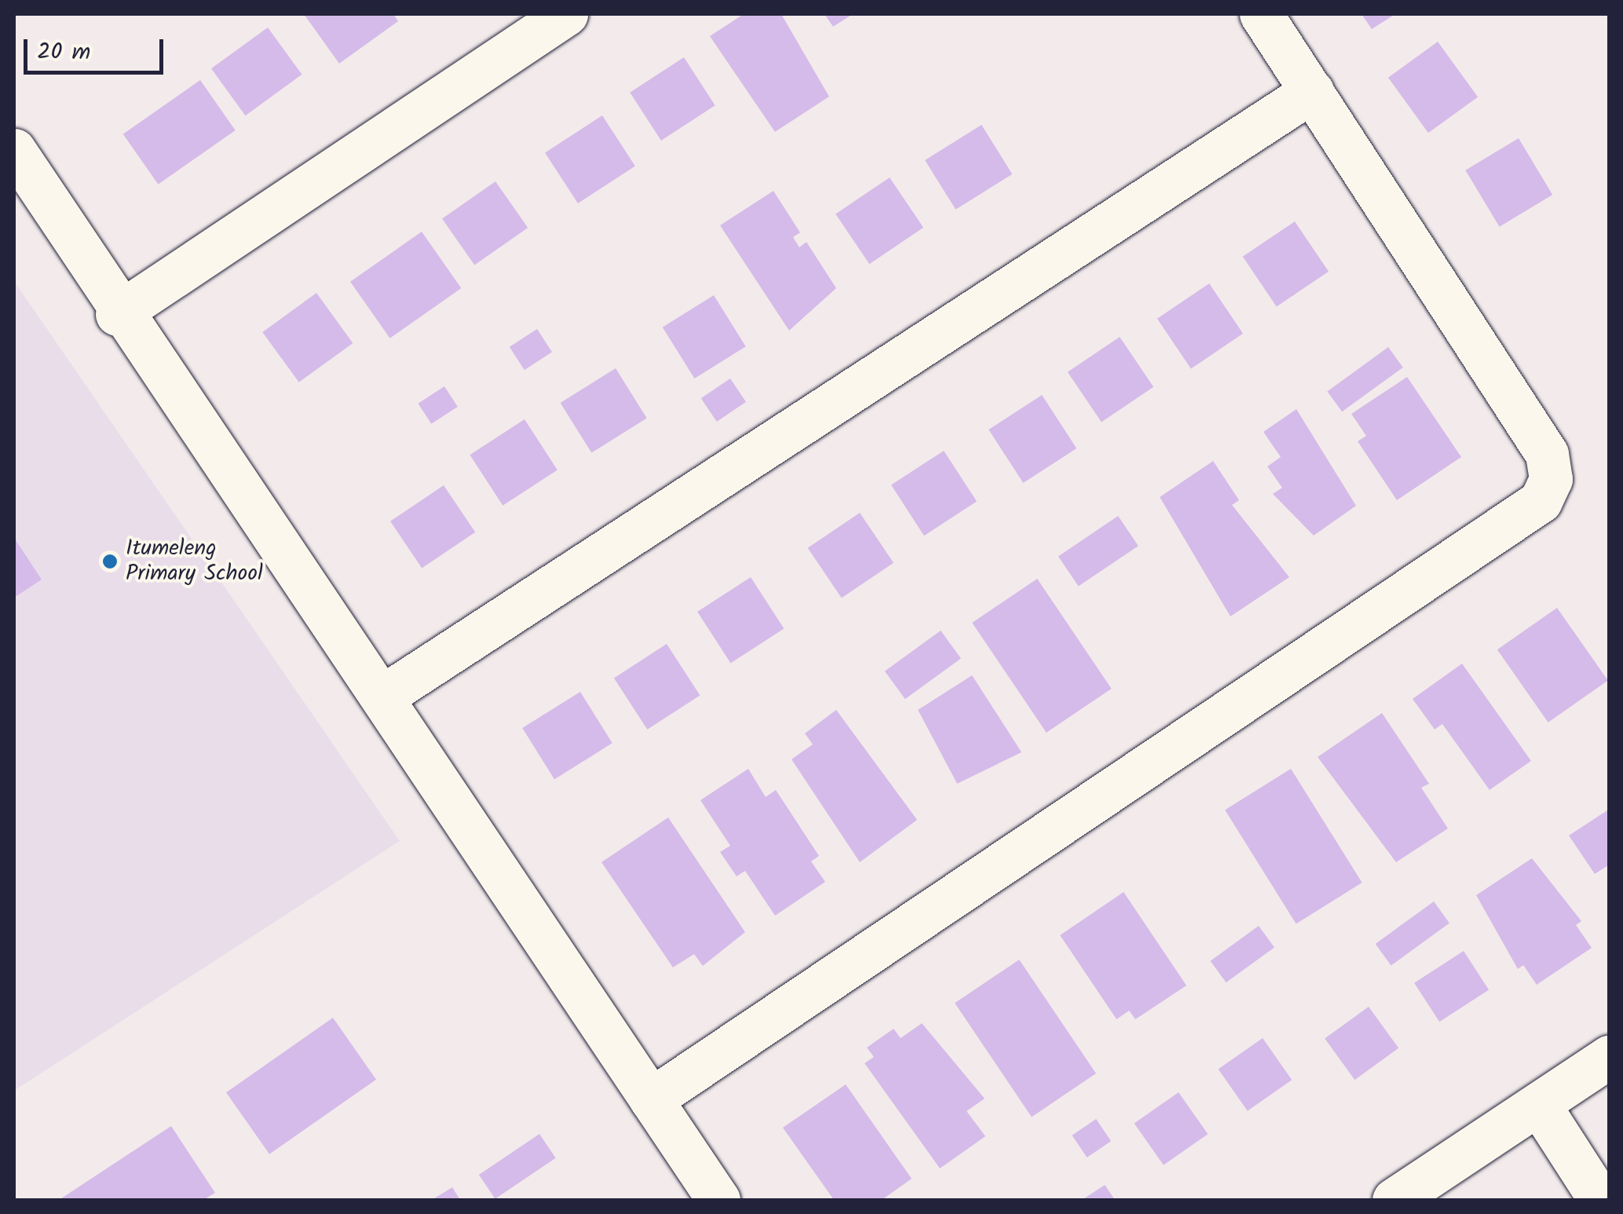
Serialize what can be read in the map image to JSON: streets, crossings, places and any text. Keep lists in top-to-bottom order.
{
  "places": ["Itumeleng Primary School"],
  "scale_bar": "20 m"
}
